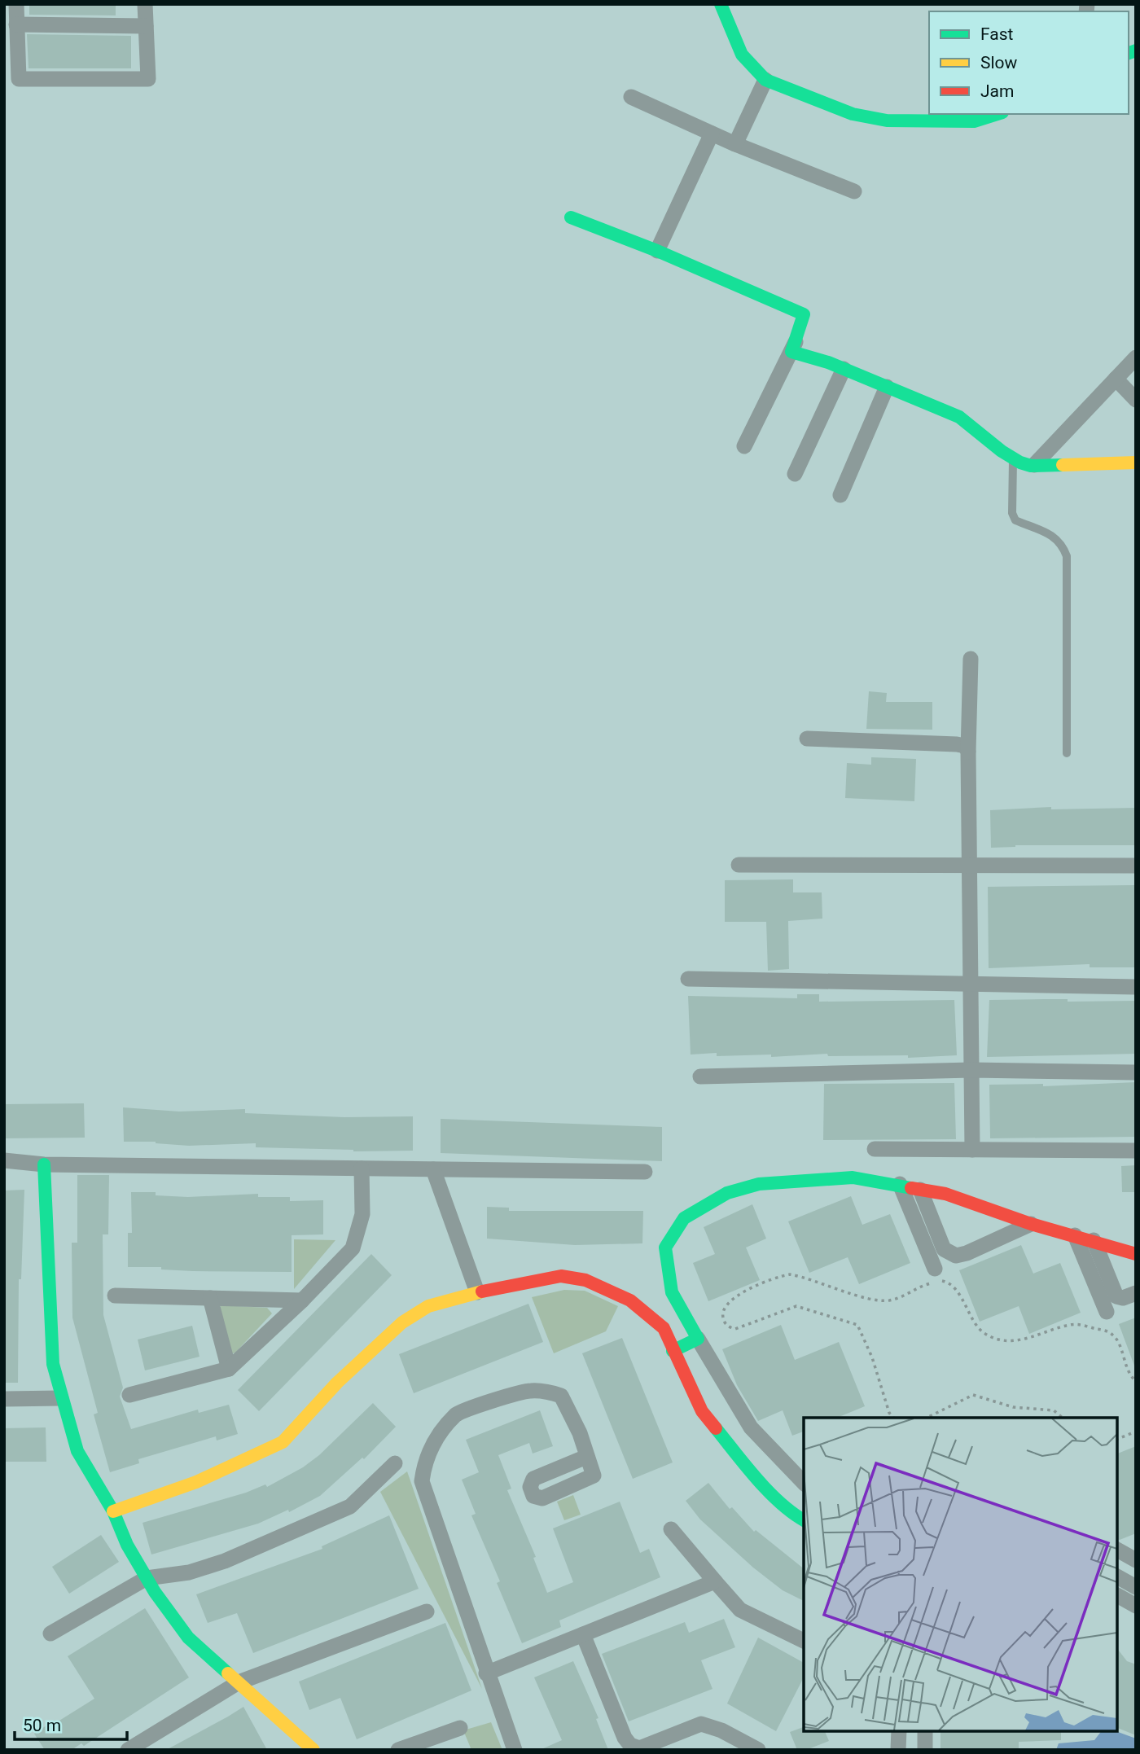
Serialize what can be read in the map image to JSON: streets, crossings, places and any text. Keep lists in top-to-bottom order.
{
  "legend": ["Fast", "Slow", "Jam"],
  "scale_bar": "50 m"
}
